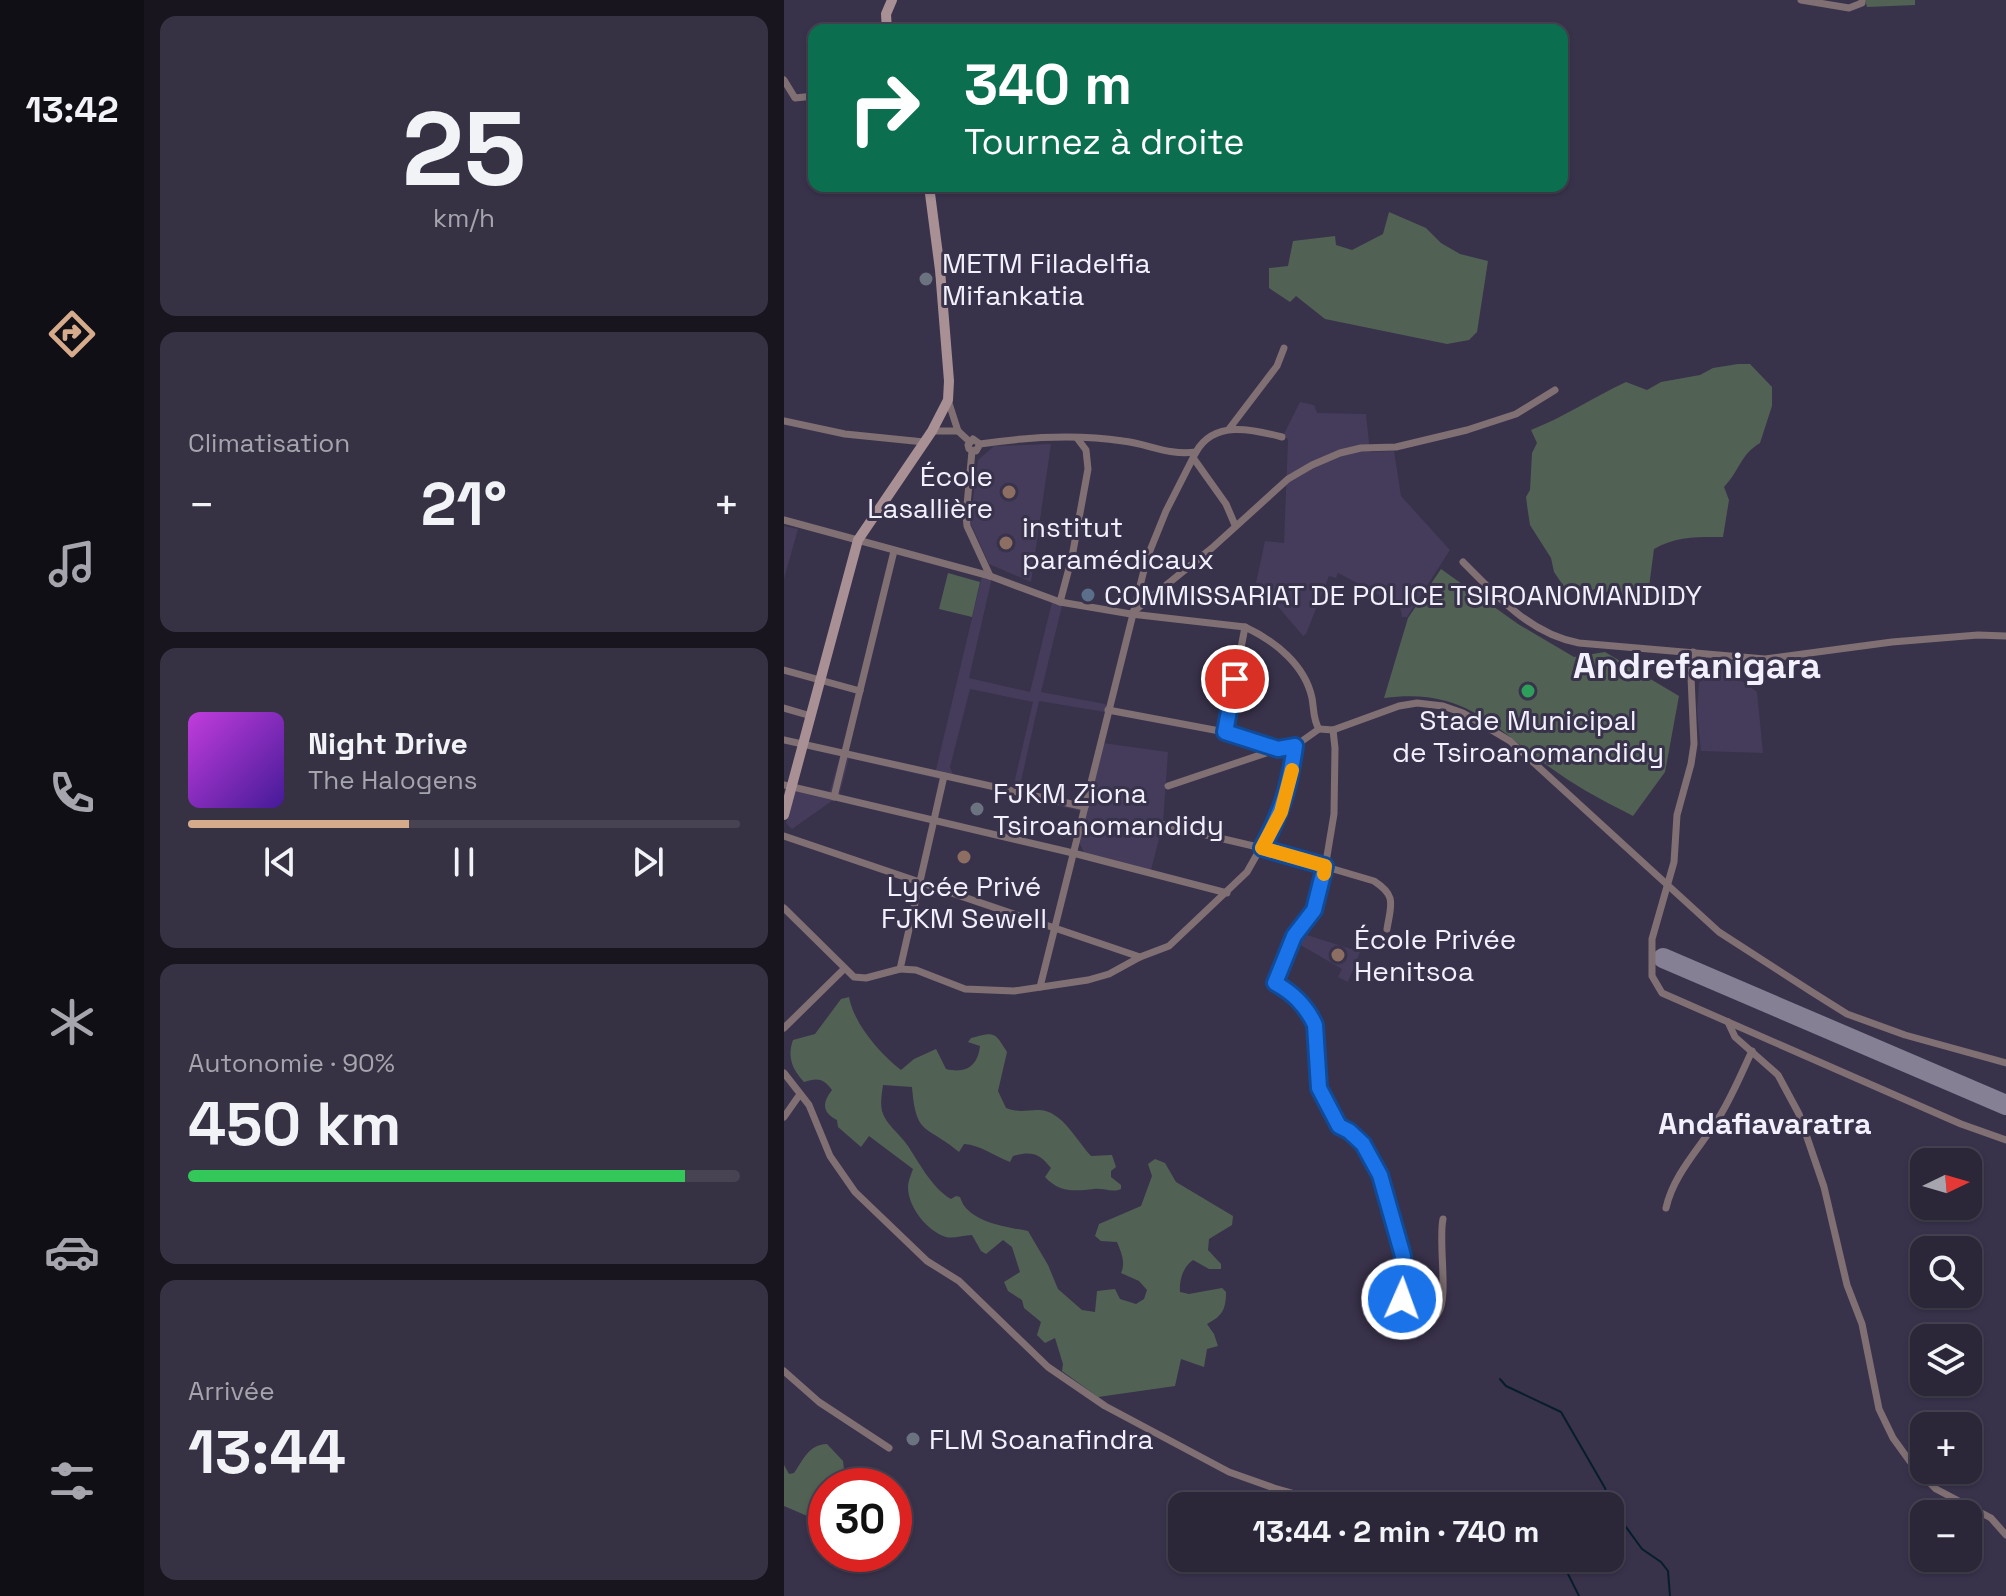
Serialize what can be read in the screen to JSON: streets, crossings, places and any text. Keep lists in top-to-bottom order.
{
  "districts": ["Andrefanigara", "Andafiavaratra"],
  "places": [
    "METM Filadelfia Mifankatia",
    "École Lasallière",
    "institut paramédicaux",
    "COMMISSARIAT DE POLICE TSIROANOMANDIDY",
    "Stade Municipal de Tsiroanomandidy",
    "FJKM Ziona Tsiroanomandidy",
    "Lycée Privé FJKM Sewell",
    "École Privée Henitsoa",
    "FLM Soanafindra"
  ],
  "north": "right",
  "page": {
    "tabs": "13:42",
    "tile": [
      ["25", "km/h"],
      "Climatisation",
      ["Autonomie · 90%", "450 km"],
      ["Arrivée", "13:44"]
    ],
    "turn": ["340 m", "Tournez à droite"],
    "heat": ["−", "21°", "+"],
    "song": ["Night Drive", "The Halogens"],
    "map_buttons": ["+", "−"],
    "limit": "30",
    "trip": "13:44 · 2 min · 740 m"
  }
}
